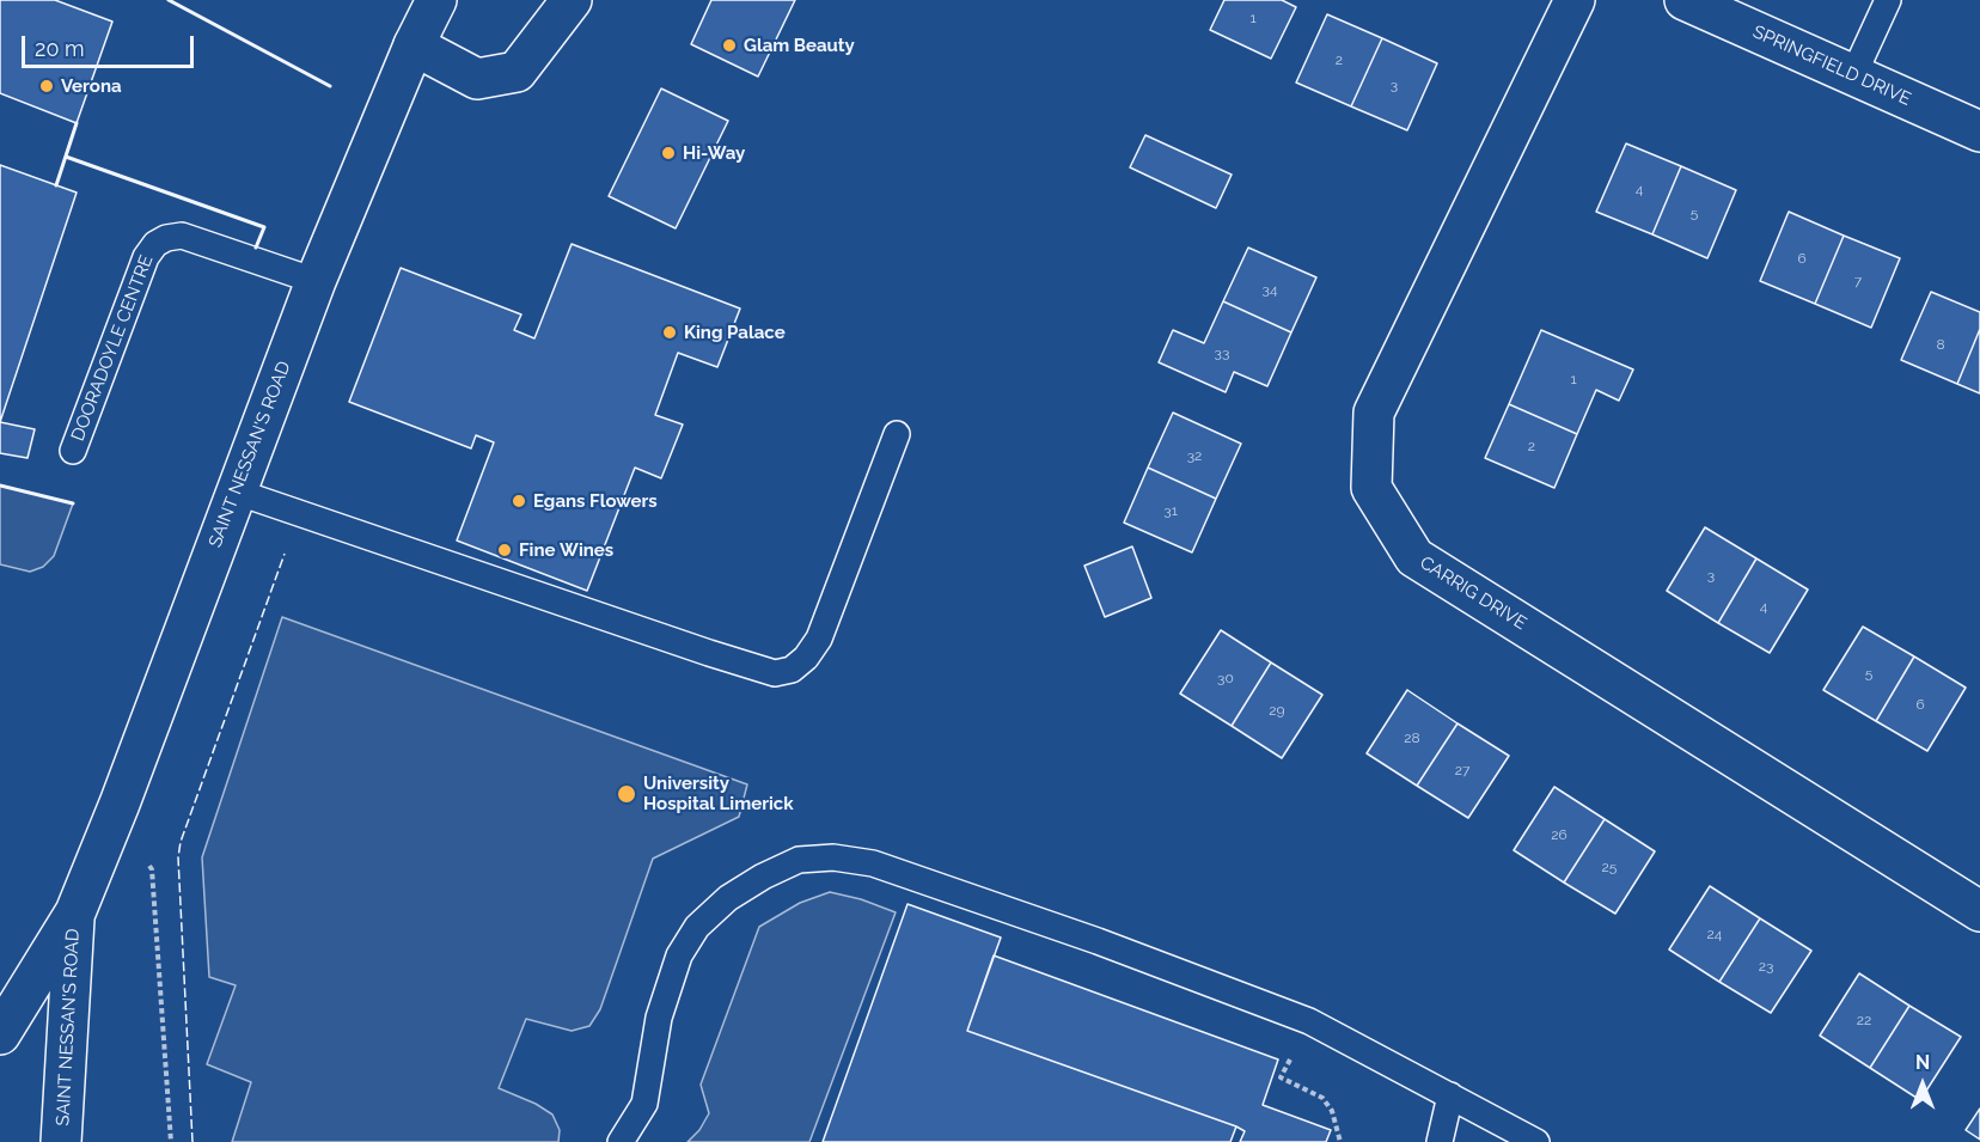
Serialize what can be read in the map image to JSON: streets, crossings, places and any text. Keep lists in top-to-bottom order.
{
  "streets": {
    "street": ["SPRINGFIELD DRIVE", "SAINT NESSAN'S ROAD", "CARRIG DRIVE"],
    "lane": ["DOORADOYLE CENTRE"]
  },
  "crossings": [
    ["DOORADOYLE CENTRE", "SAINT NESSAN'S ROAD"]
  ],
  "places": [
    "Glam Beauty",
    "Verona",
    "Hi-Way",
    "King Palace",
    "Egans Flowers",
    "Fine Wines",
    "University Hospital Limerick"
  ],
  "house_numbers": [
    "1",
    "2",
    "3",
    "4",
    "5",
    "6",
    "7",
    "34",
    "8",
    "33",
    "1",
    "2",
    "32",
    "31",
    "3",
    "4",
    "5",
    "30",
    "6",
    "29",
    "28",
    "27",
    "26",
    "25",
    "24",
    "23",
    "22"
  ],
  "scale_bar": "20 m",
  "north": "top"
}
